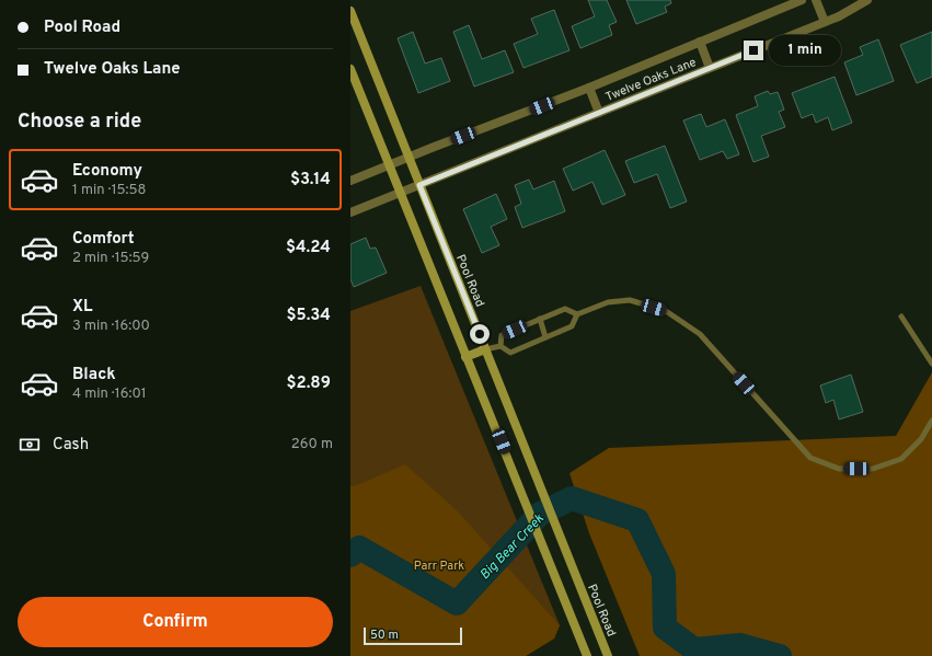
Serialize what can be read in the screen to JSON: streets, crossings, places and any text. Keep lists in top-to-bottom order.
{
  "streets": {
    "main road": ["Pool Road"],
    "street": ["Twelve Oaks Lane"]
  },
  "crossings": [
    ["Twelve Oaks Lane", "Pool Road"]
  ],
  "water": ["Big Bear Creek"],
  "parks": ["Parr Park"],
  "scale_bar": "50 m",
  "page": {
    "banner": ["Pool Road", "Twelve Oaks Lane"],
    "bubble": "1 min",
    "heading": "Choose a ride",
    "list": [
      {
        "name": "Economy",
        "note": "1 min · 15:58",
        "value": "$3.14"
      },
      {
        "name": "Comfort",
        "note": "2 min · 15:59",
        "value": "$4.24"
      },
      {
        "name": "XL",
        "note": "3 min · 16:00",
        "value": "$5.34"
      },
      {
        "name": "Black",
        "note": "4 min · 16:01",
        "value": "$2.89"
      }
    ],
    "pay": ["Cash", "260 m"],
    "buttons": "Confirm",
    "scale": "50 m"
  }
}
